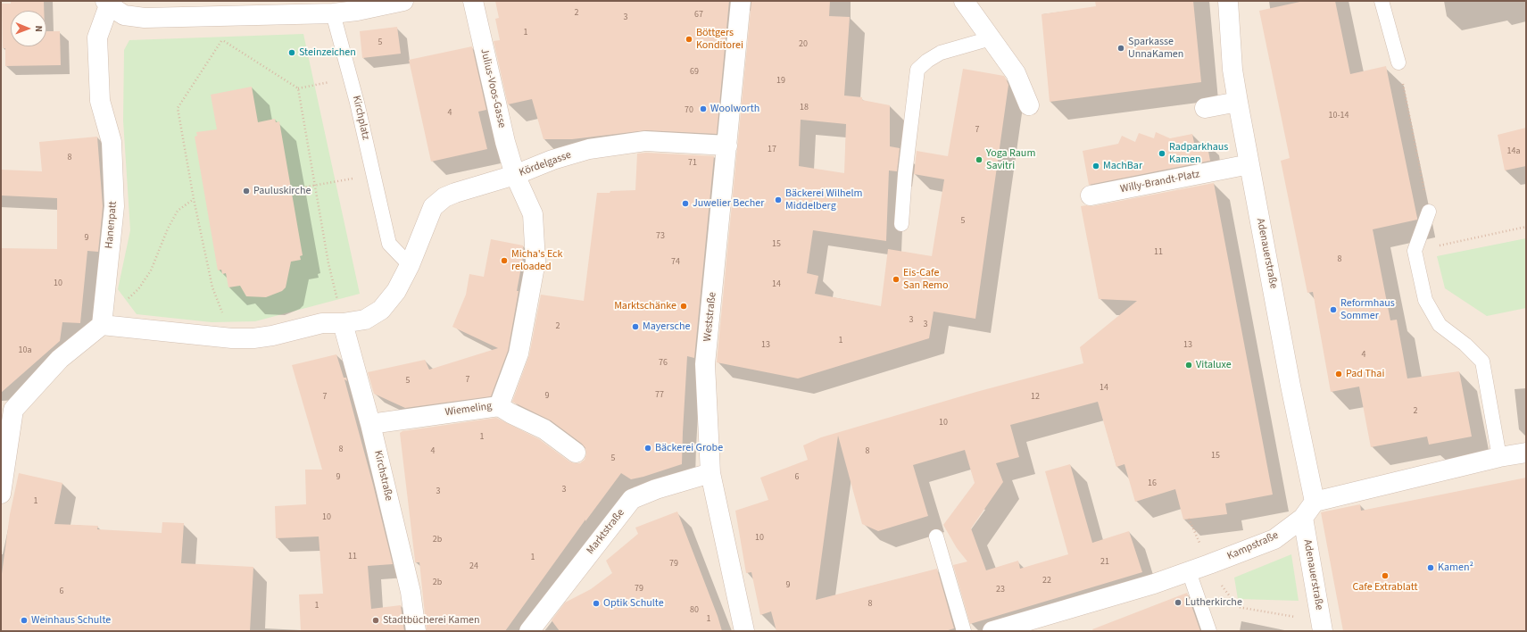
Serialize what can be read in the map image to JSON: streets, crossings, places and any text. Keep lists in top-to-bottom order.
{
  "streets": {
    "street": [
      "Julius-Voos-Gasse",
      "Kördelgasse",
      "Willy-Brandt-Platz",
      "Hanenpatt",
      "Adenauerstraße",
      "Weststraße",
      "Wiemeling",
      "Kirchstraße",
      "Marktstraße",
      "Kampstraße"
    ],
    "lane": ["Kirchplatz"]
  },
  "crossings": [
    ["Julius-Voos-Gasse", "Kördelgasse"],
    ["Kördelgasse", "Weststraße"],
    ["Kördelgasse", "Wiemeling"],
    ["Willy-Brandt-Platz", "Adenauerstraße"],
    ["Adenauerstraße", "Kampstraße"],
    ["Weststraße", "Marktstraße"],
    ["Wiemeling", "Kirchstraße"]
  ],
  "places": [
    "Böttgers Konditorei",
    "Sparkasse UnnaKamen",
    "Steinzeichen",
    "Woolworth",
    "Radparkhaus Kamen",
    "Yoga Raum Savitri",
    "MachBar",
    "Pauluskirche",
    "Bäckerei Wilhelm Middelberg",
    "Juwelier Becher",
    "Micha's Eck reloaded",
    "Eis-Cafe San Remo",
    "Marktschänke",
    "Reformhaus Sommer",
    "Mayersche",
    "Vitaluxe",
    "Pad Thai",
    "Bäckerei Grobe",
    "Kamen²",
    "Cafe Extrablatt",
    "Lutherkirche",
    "Optik Schulte",
    "Weinhaus Schulte",
    "Stadtbücherei Kamen"
  ],
  "house_numbers": [
    "2",
    "67",
    "3",
    "1",
    "5",
    "20",
    "69",
    "19",
    "18",
    "70",
    "4",
    "10-14",
    "7",
    "17",
    "14a",
    "8",
    "71",
    "5",
    "73",
    "9",
    "15",
    "11",
    "8",
    "74",
    "10",
    "14",
    "3",
    "3",
    "2",
    "1",
    "13",
    "13",
    "10a",
    "4",
    "76",
    "7",
    "5",
    "14",
    "77",
    "9",
    "7",
    "12",
    "2",
    "10",
    "1",
    "8",
    "4",
    "8",
    "15",
    "5",
    "9",
    "6",
    "16",
    "3",
    "3",
    "1",
    "10",
    "10",
    "2b",
    "11",
    "1",
    "21",
    "79",
    "24",
    "22",
    "2b",
    "9",
    "79",
    "23",
    "6",
    "8",
    "1",
    "80",
    "1"
  ],
  "north": "right"
}
